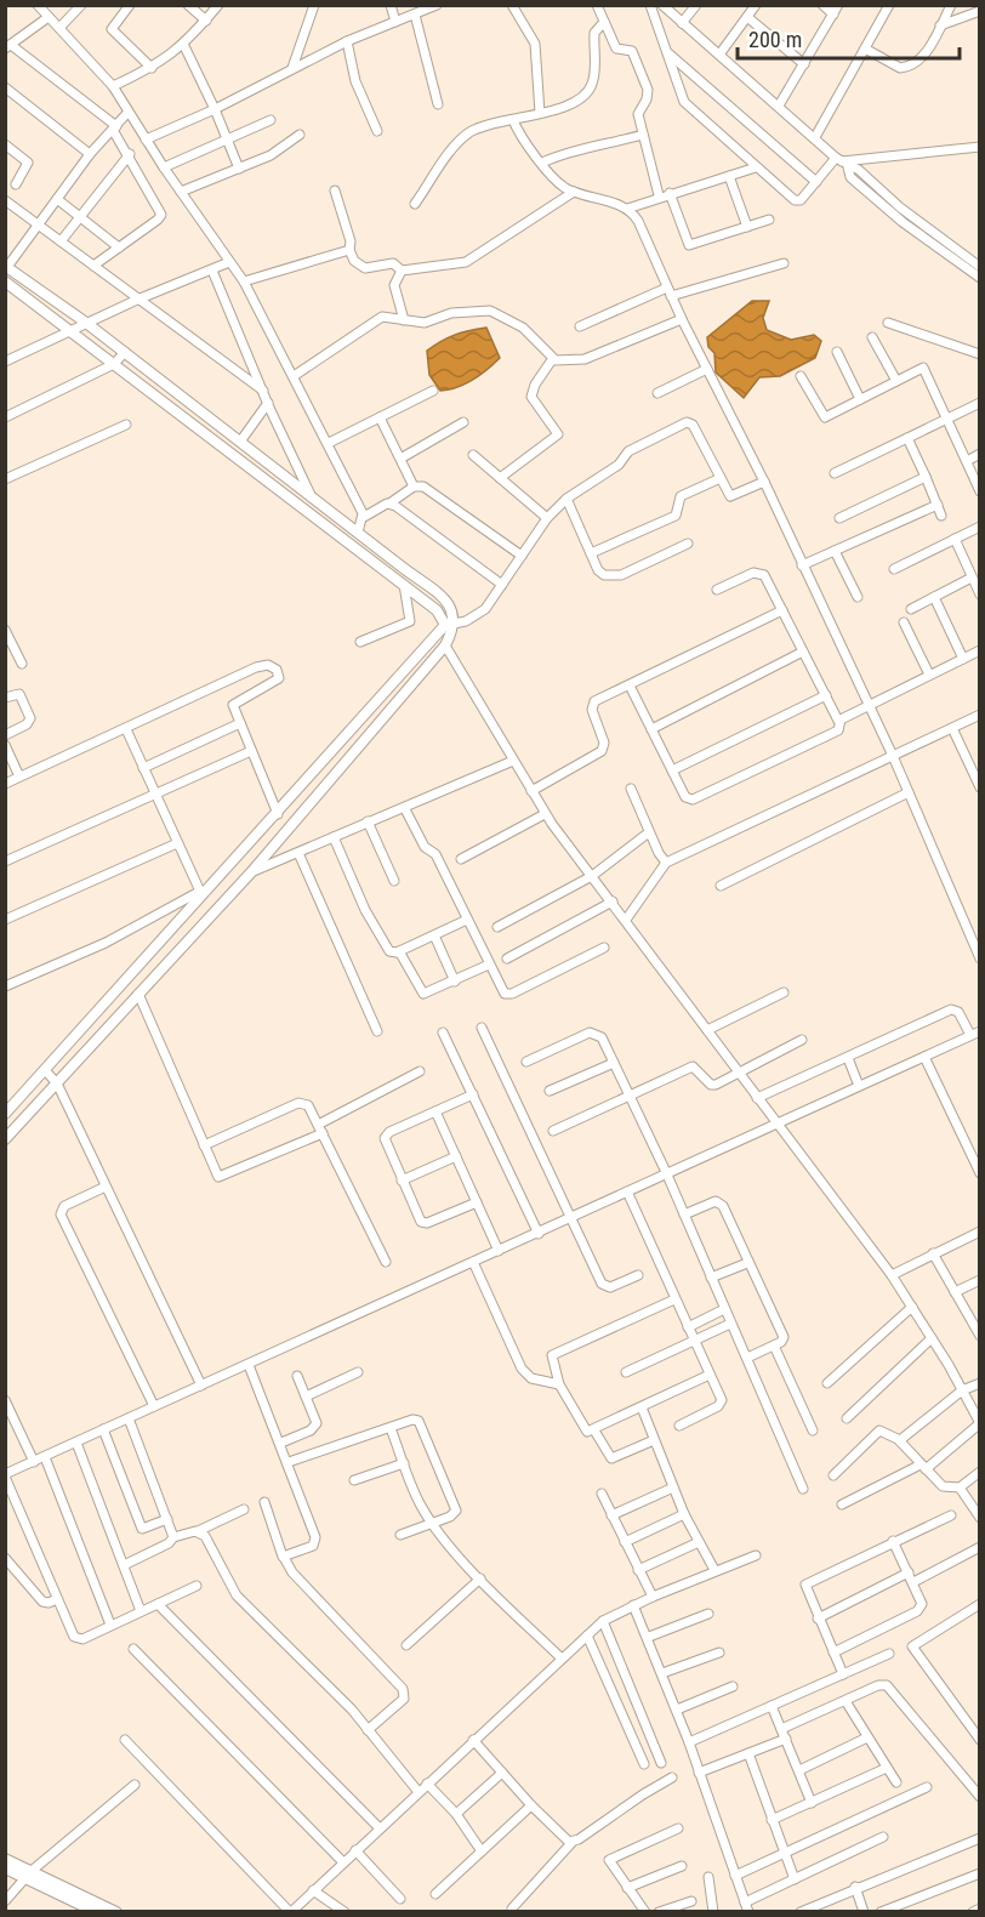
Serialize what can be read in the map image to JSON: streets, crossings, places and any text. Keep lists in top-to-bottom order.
{
  "scale_bar": "200 m"
}
